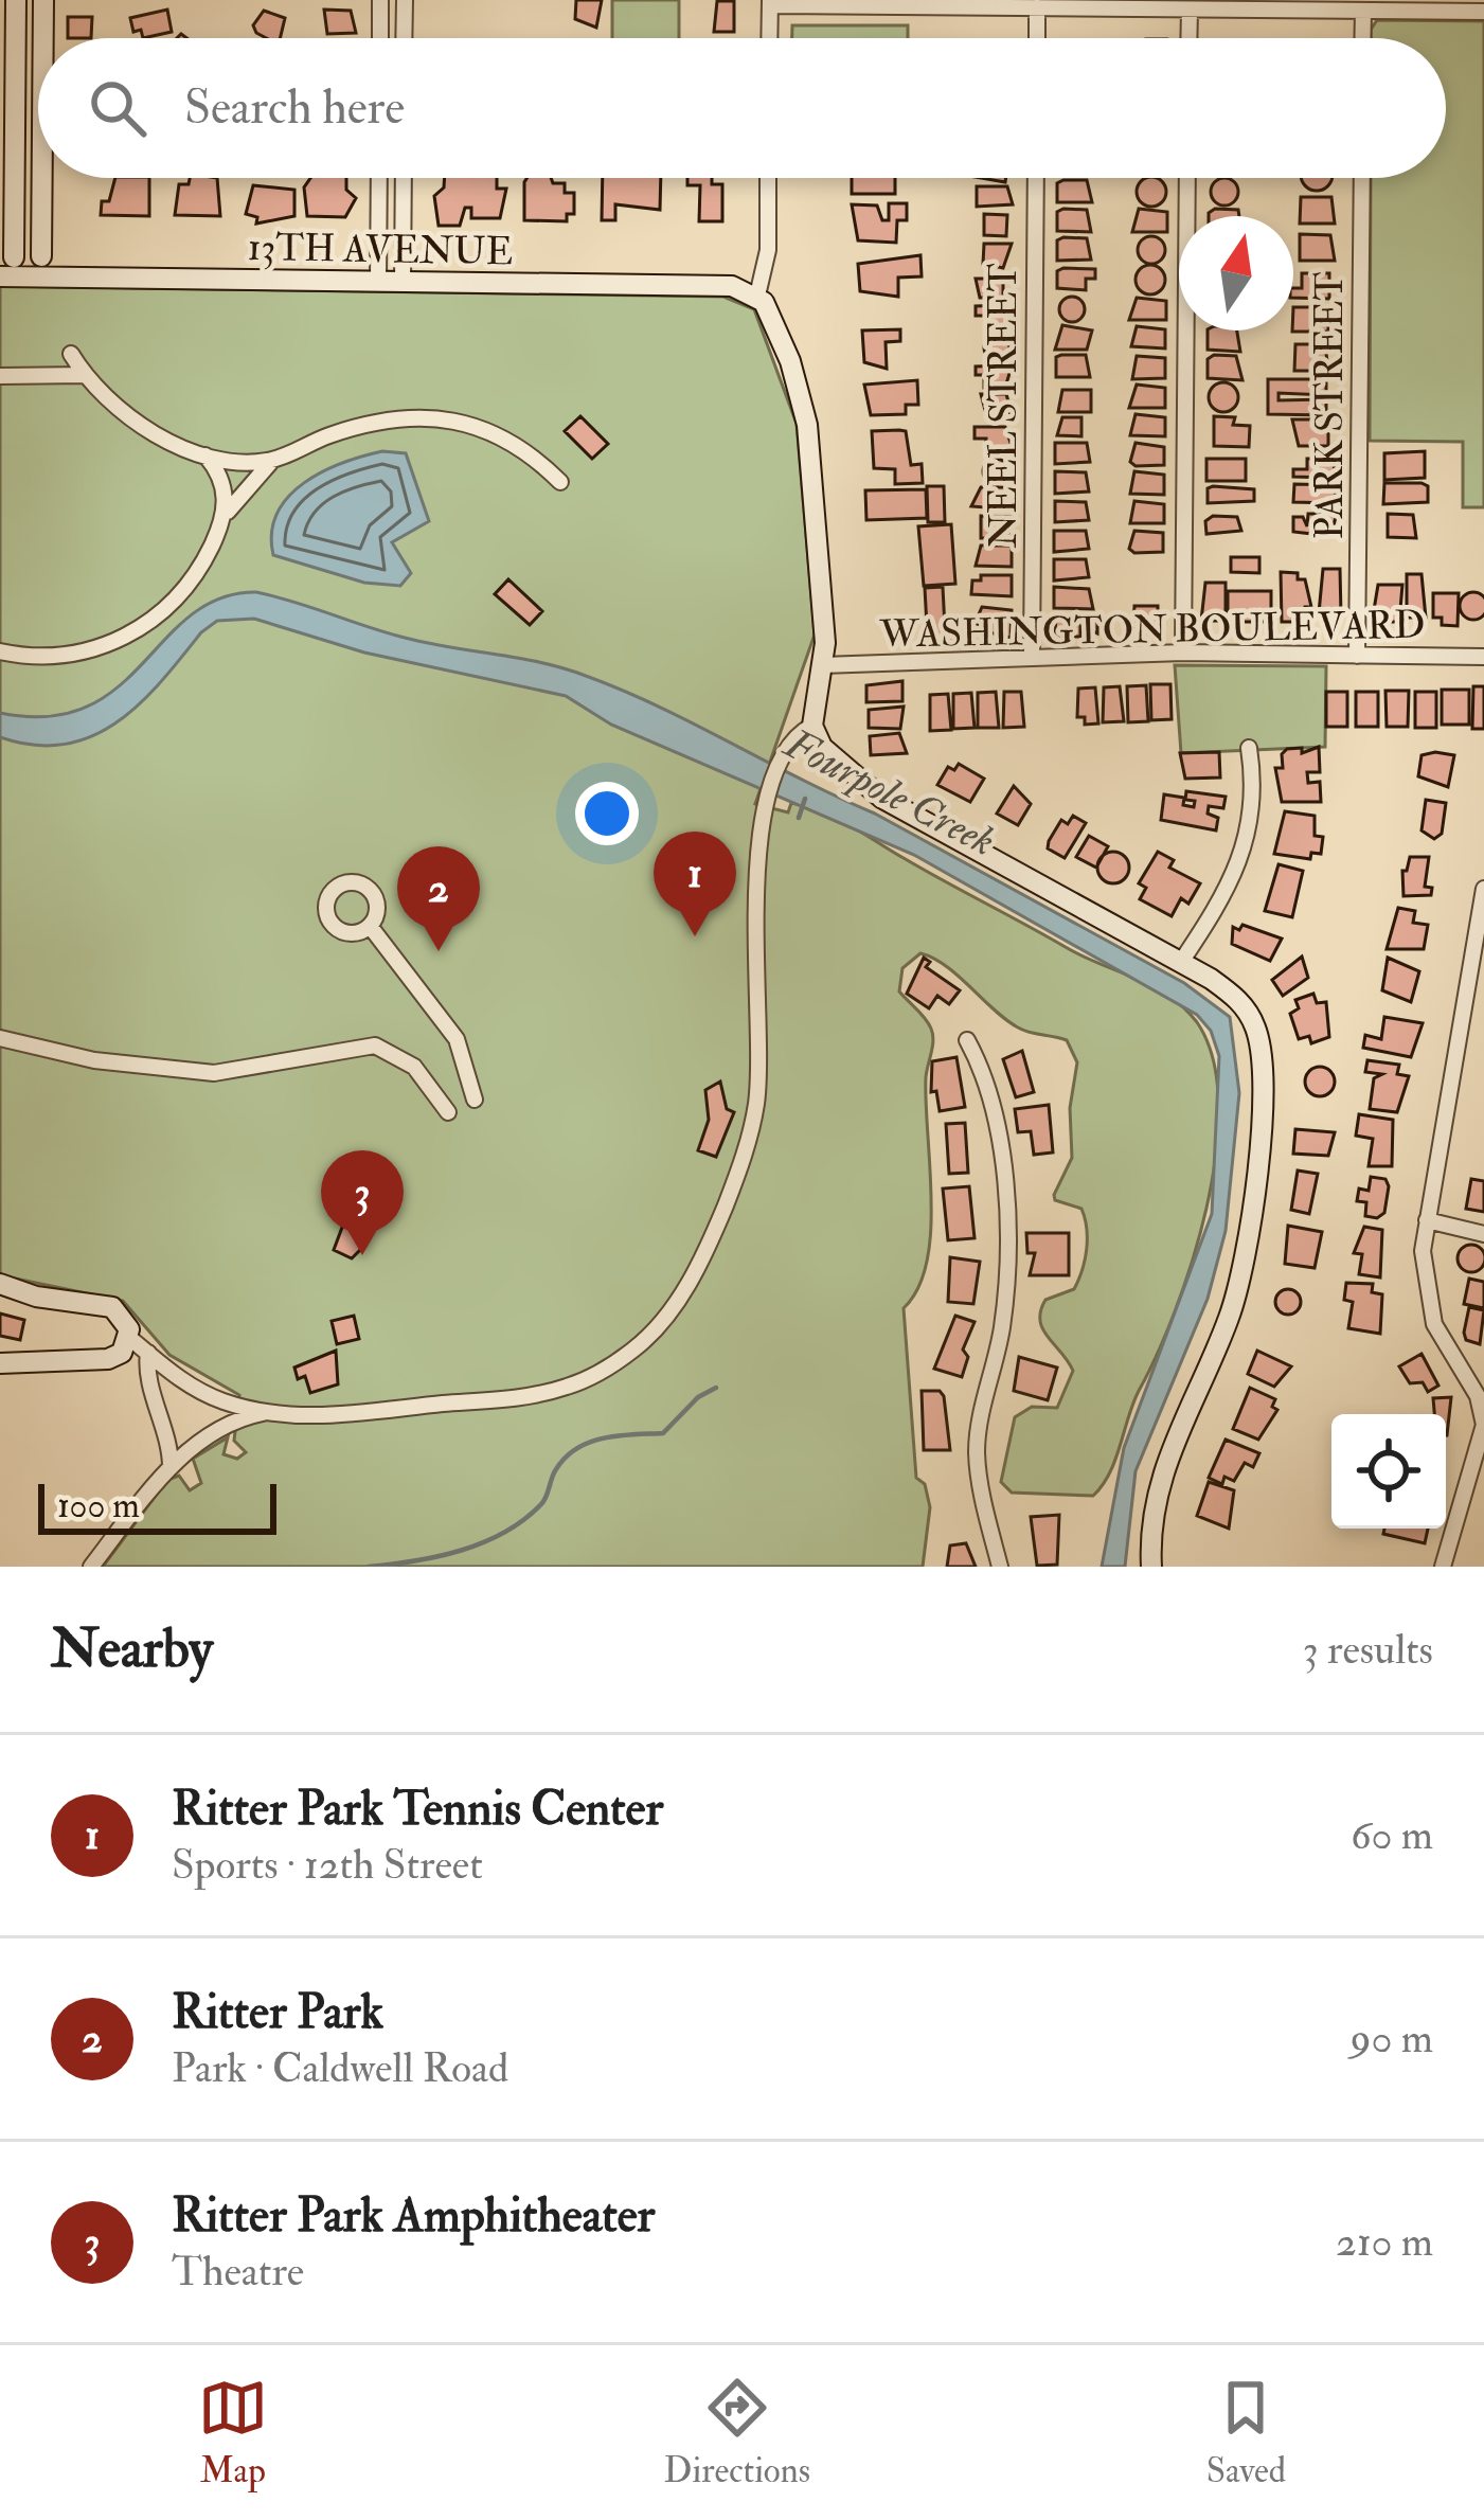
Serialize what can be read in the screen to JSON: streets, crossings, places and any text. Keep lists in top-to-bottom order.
{
  "streets": {
    "street": [
      "13TH AVENUE",
      "NEEL STREET",
      "PARK STREET",
      "WASHINGTON BOULEVARD"
    ]
  },
  "crossings": [
    ["NEEL STREET", "WASHINGTON BOULEVARD"],
    ["PARK STREET", "WASHINGTON BOULEVARD"]
  ],
  "water": ["Fourpole Creek"],
  "scale_bar": "100 m",
  "north": "top",
  "page": {
    "search": "Search here",
    "pins": ["1", "2", "3"],
    "scale": "100 m",
    "heading": ["Nearby", "3 results"],
    "list": [
      {
        "mark": "1",
        "name": "Ritter Park Tennis Center",
        "note": "Sports · 12th Street",
        "value": "60 m"
      },
      {
        "mark": "2",
        "name": "Ritter Park",
        "note": "Park · Caldwell Road",
        "value": "90 m"
      },
      {
        "mark": "3",
        "name": "Ritter Park Amphitheater",
        "note": "Theatre",
        "value": "210 m"
      }
    ],
    "nav": ["Map", "Directions", "Saved"]
  }
}
